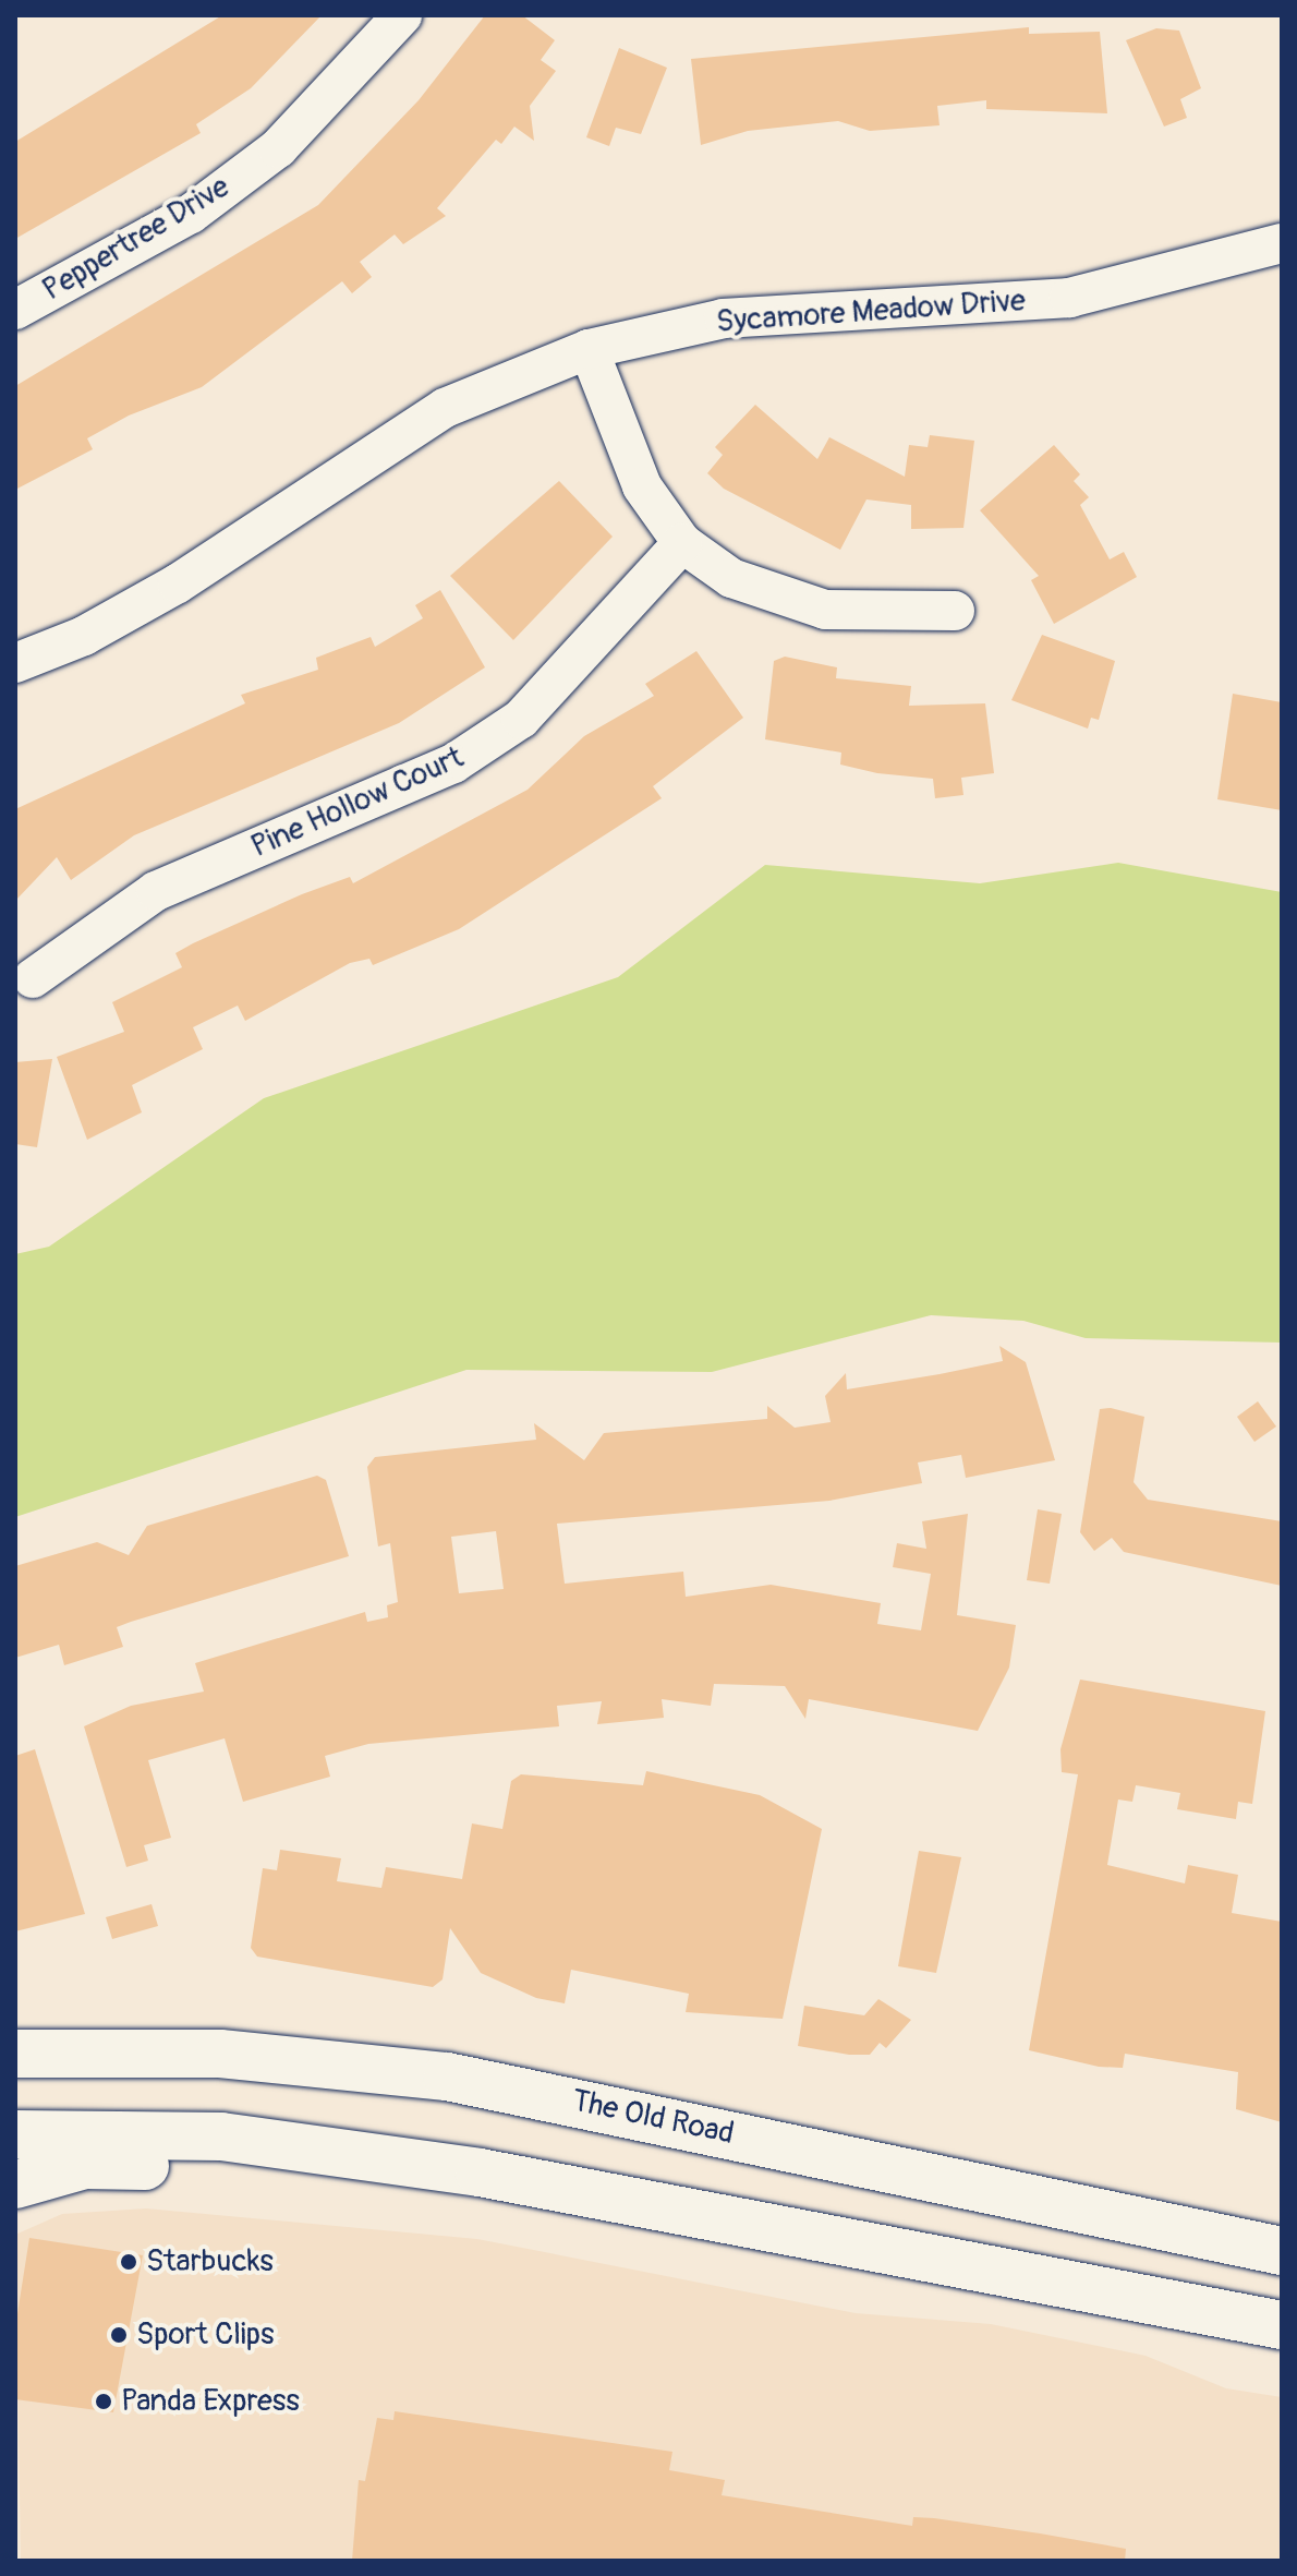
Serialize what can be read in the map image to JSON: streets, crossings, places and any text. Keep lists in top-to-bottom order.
{
  "streets": {
    "main road": ["The Old Road"],
    "street": ["Peppertree Drive", "Sycamore Meadow Drive", "Pine Hollow Court"]
  },
  "places": ["Starbucks", "Sport Clips", "Panda Express"]
}
